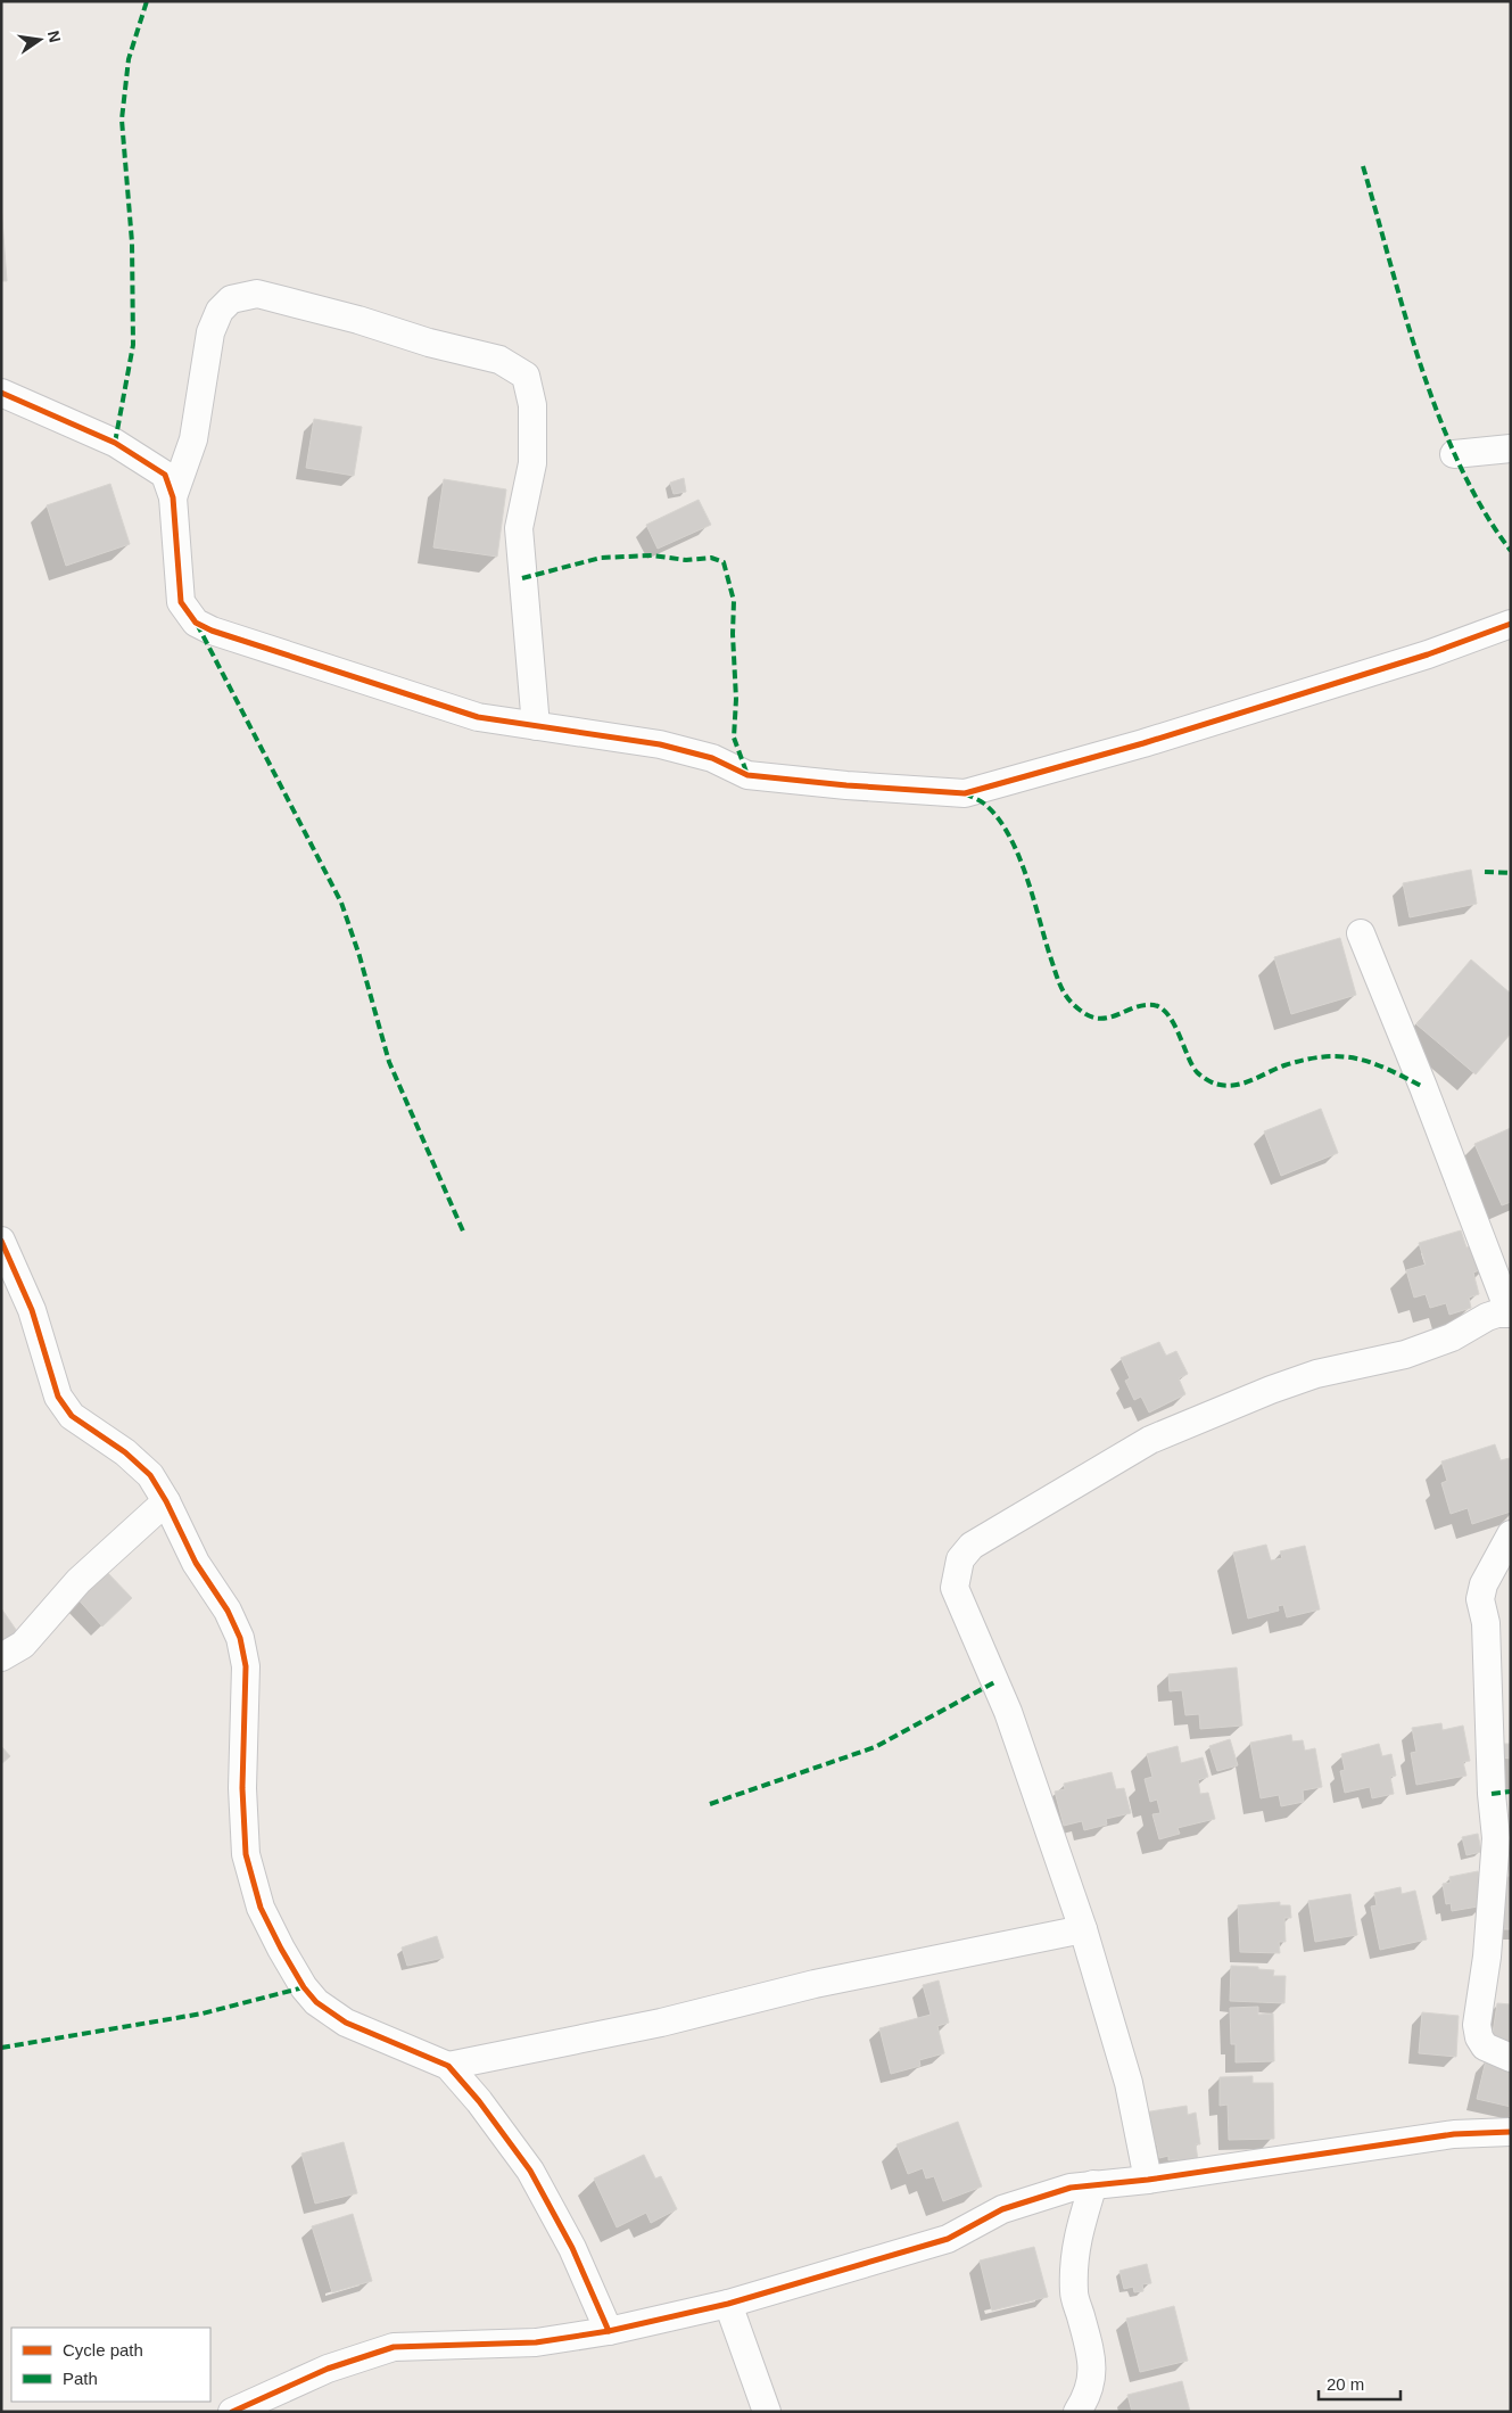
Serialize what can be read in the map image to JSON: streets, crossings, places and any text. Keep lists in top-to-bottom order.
{
  "legend": ["Cycle path", "Path"],
  "scale_bar": "20 m",
  "north": "right"
}
